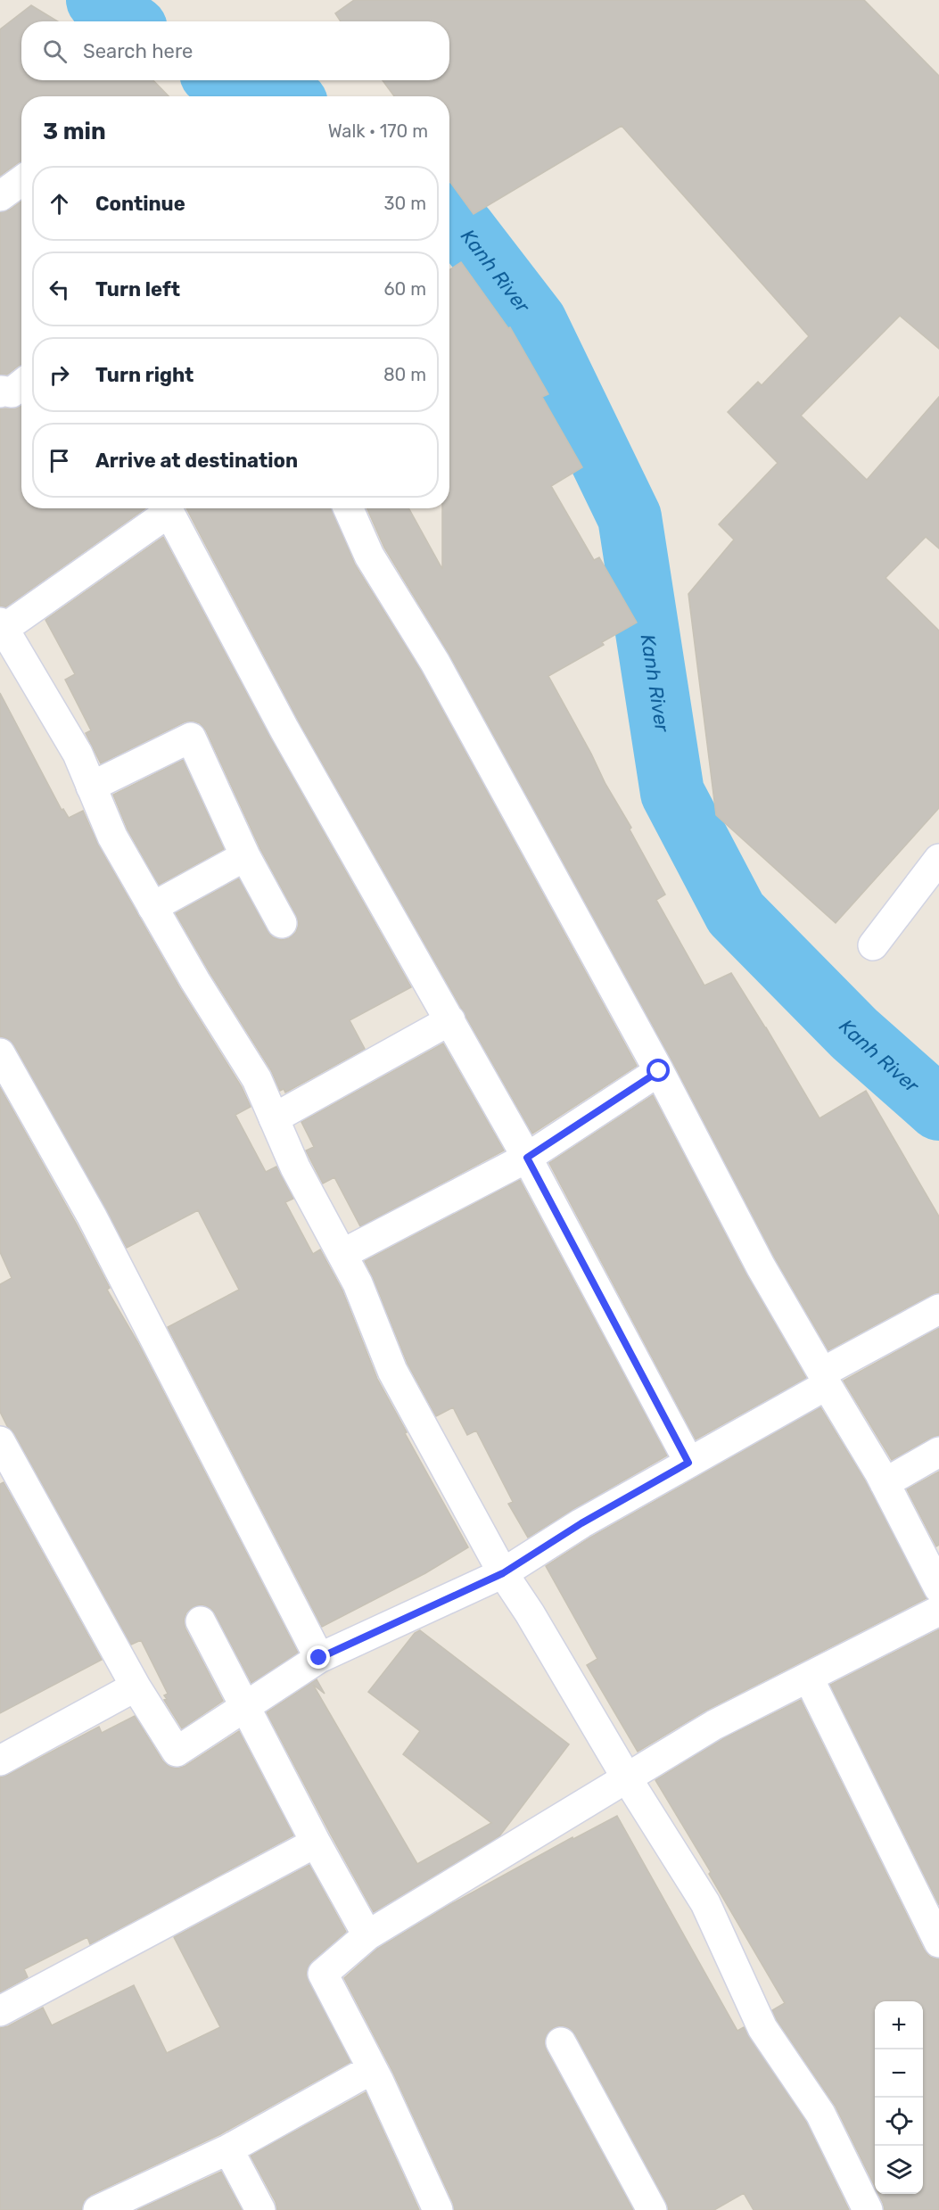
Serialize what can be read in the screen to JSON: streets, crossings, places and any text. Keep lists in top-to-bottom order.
{
  "water": ["Kanh River"],
  "page": {
    "search": "Search here",
    "heading": ["3 min", "Walk · 170 m"],
    "list": [
      ["Continue", "30 m"],
      ["Turn left", "60 m"],
      ["Turn right", "80 m"],
      "Arrive at destination"
    ],
    "map_buttons": ["+", "−"]
  }
}
